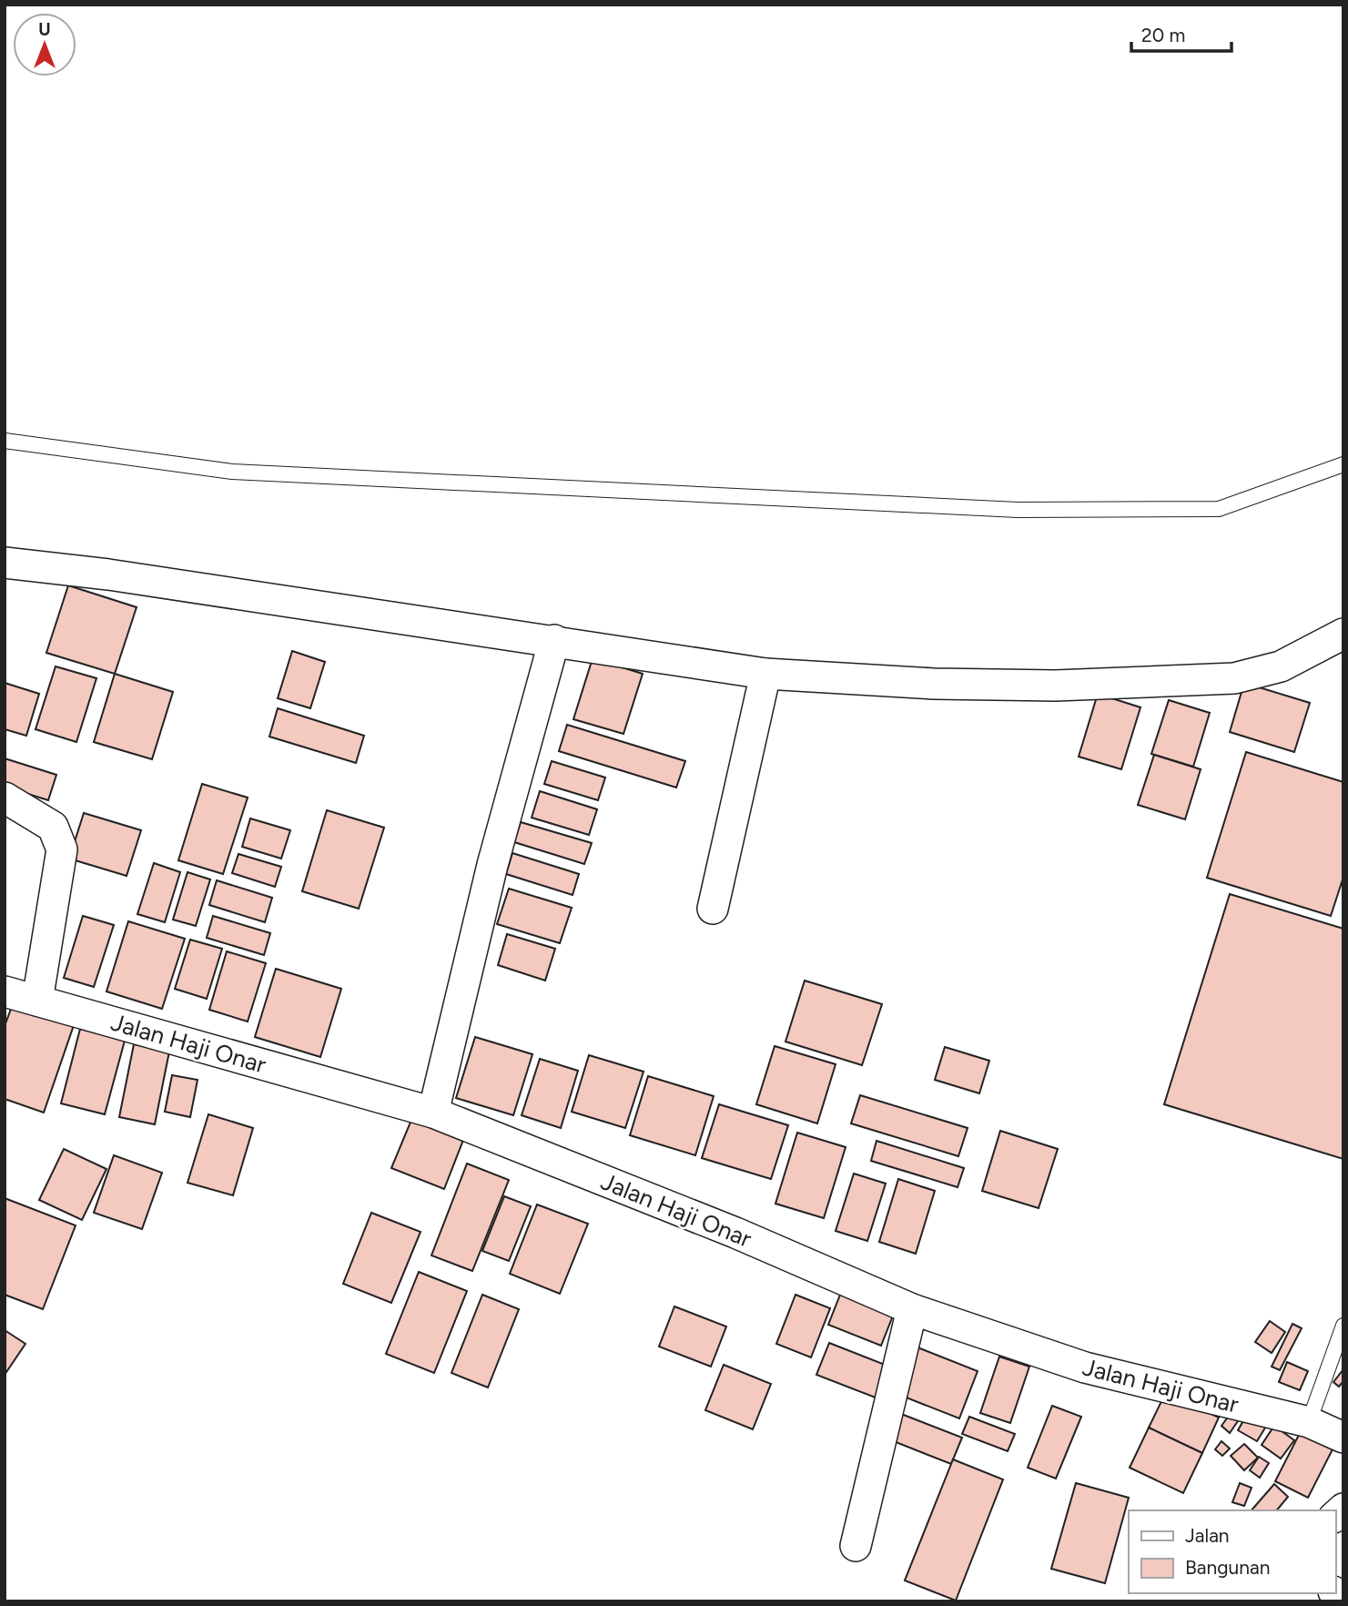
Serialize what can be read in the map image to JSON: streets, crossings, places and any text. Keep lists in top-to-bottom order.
{
  "streets": {
    "street": ["Jalan Haji Onar"]
  },
  "legend": ["Jalan", "Bangunan"],
  "scale_bar": "20 m",
  "north": "top"
}
